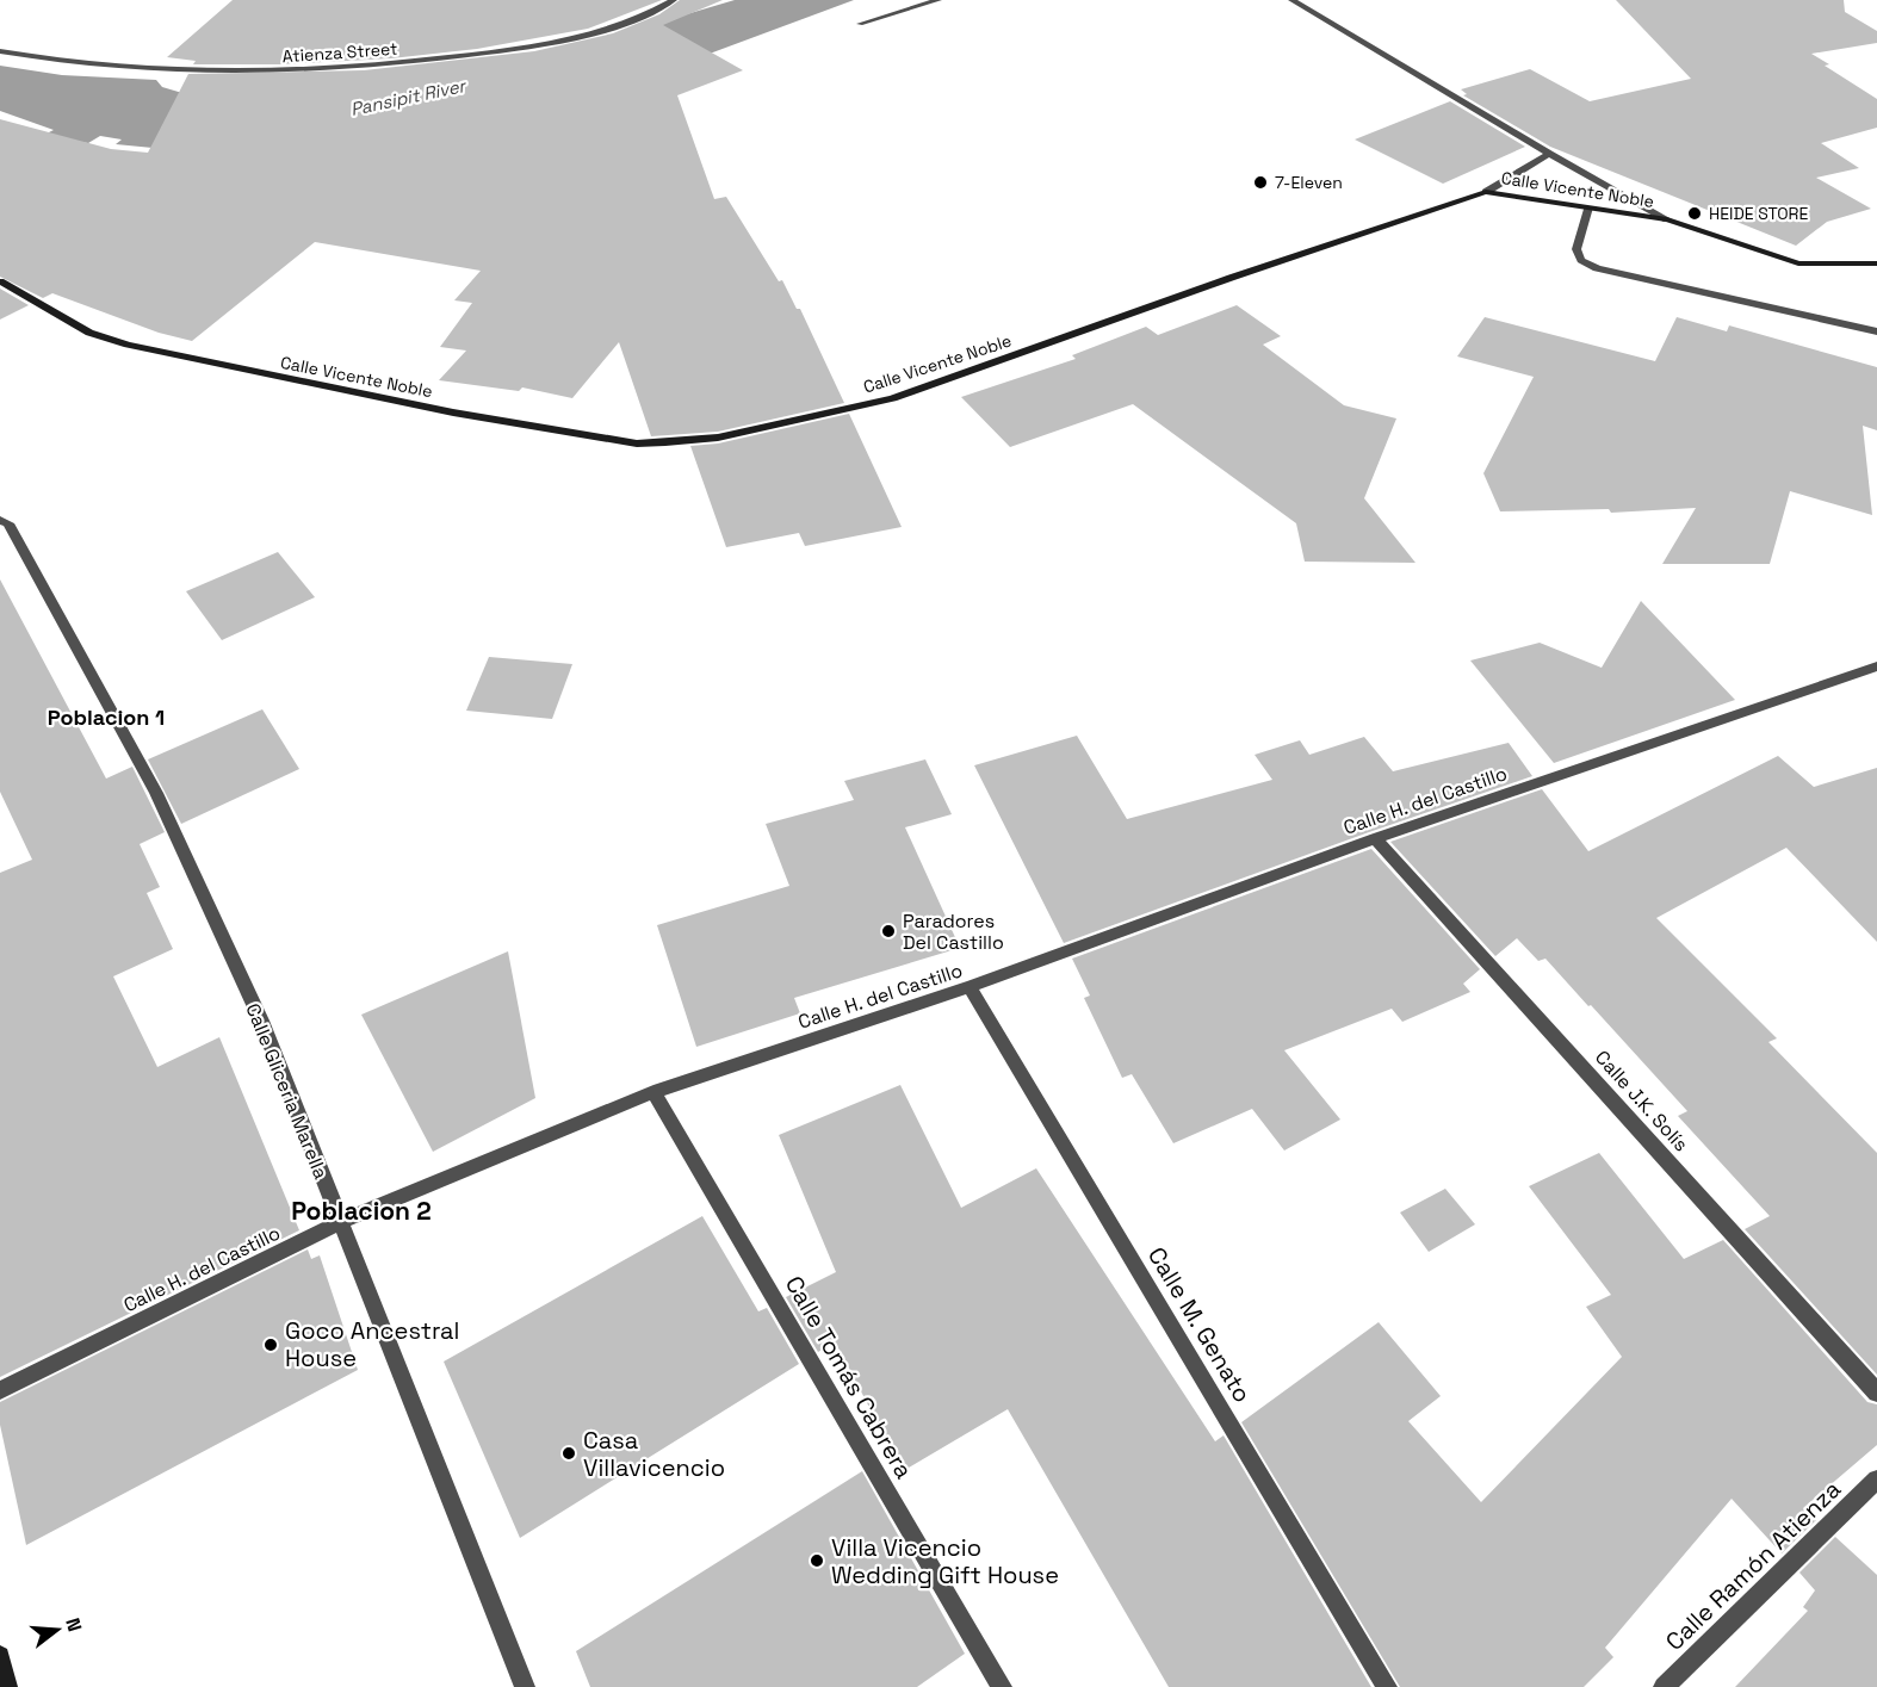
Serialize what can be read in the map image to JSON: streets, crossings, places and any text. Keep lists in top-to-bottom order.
{
  "streets": {
    "main road": ["Calle Vicente Noble"],
    "street": [
      "Atienza Street",
      "Calle H. del Castillo",
      "Calle Gliceria Marella",
      "Calle J.K. Solís",
      "Calle M. Genato",
      "Calle Tomás Cabrera",
      "Calle Ramón Atienza"
    ]
  },
  "crossings": [
    ["Calle H. del Castillo", "Calle Gliceria Marella"],
    ["Calle H. del Castillo", "Calle J.K. Solís"],
    ["Calle H. del Castillo", "Calle M. Genato"],
    ["Calle H. del Castillo", "Calle Tomás Cabrera"]
  ],
  "districts": ["Poblacion 1", "Poblacion 2"],
  "water": ["Pansipit River"],
  "places": [
    "7-Eleven",
    "HEIDE STORE",
    "Paradores Del Castillo",
    "Goco Ancestral House",
    "Casa Villavicencio",
    "Villa Vicencio Wedding Gift House"
  ],
  "north": "right"
}
